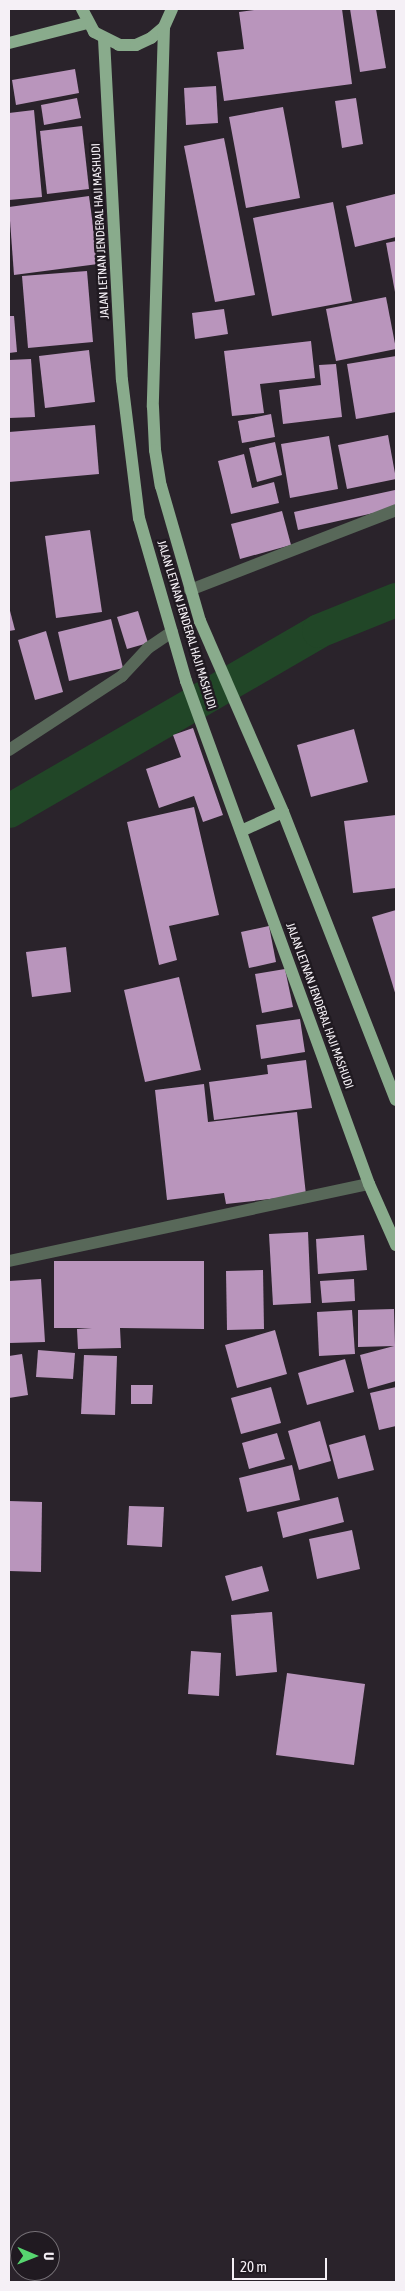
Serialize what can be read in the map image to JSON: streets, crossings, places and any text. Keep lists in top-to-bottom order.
{
  "streets": {
    "main road": ["JALAN LETNAN JENDERAL HAJI MASHUDI"]
  },
  "scale_bar": "20 m",
  "north": "right"
}
